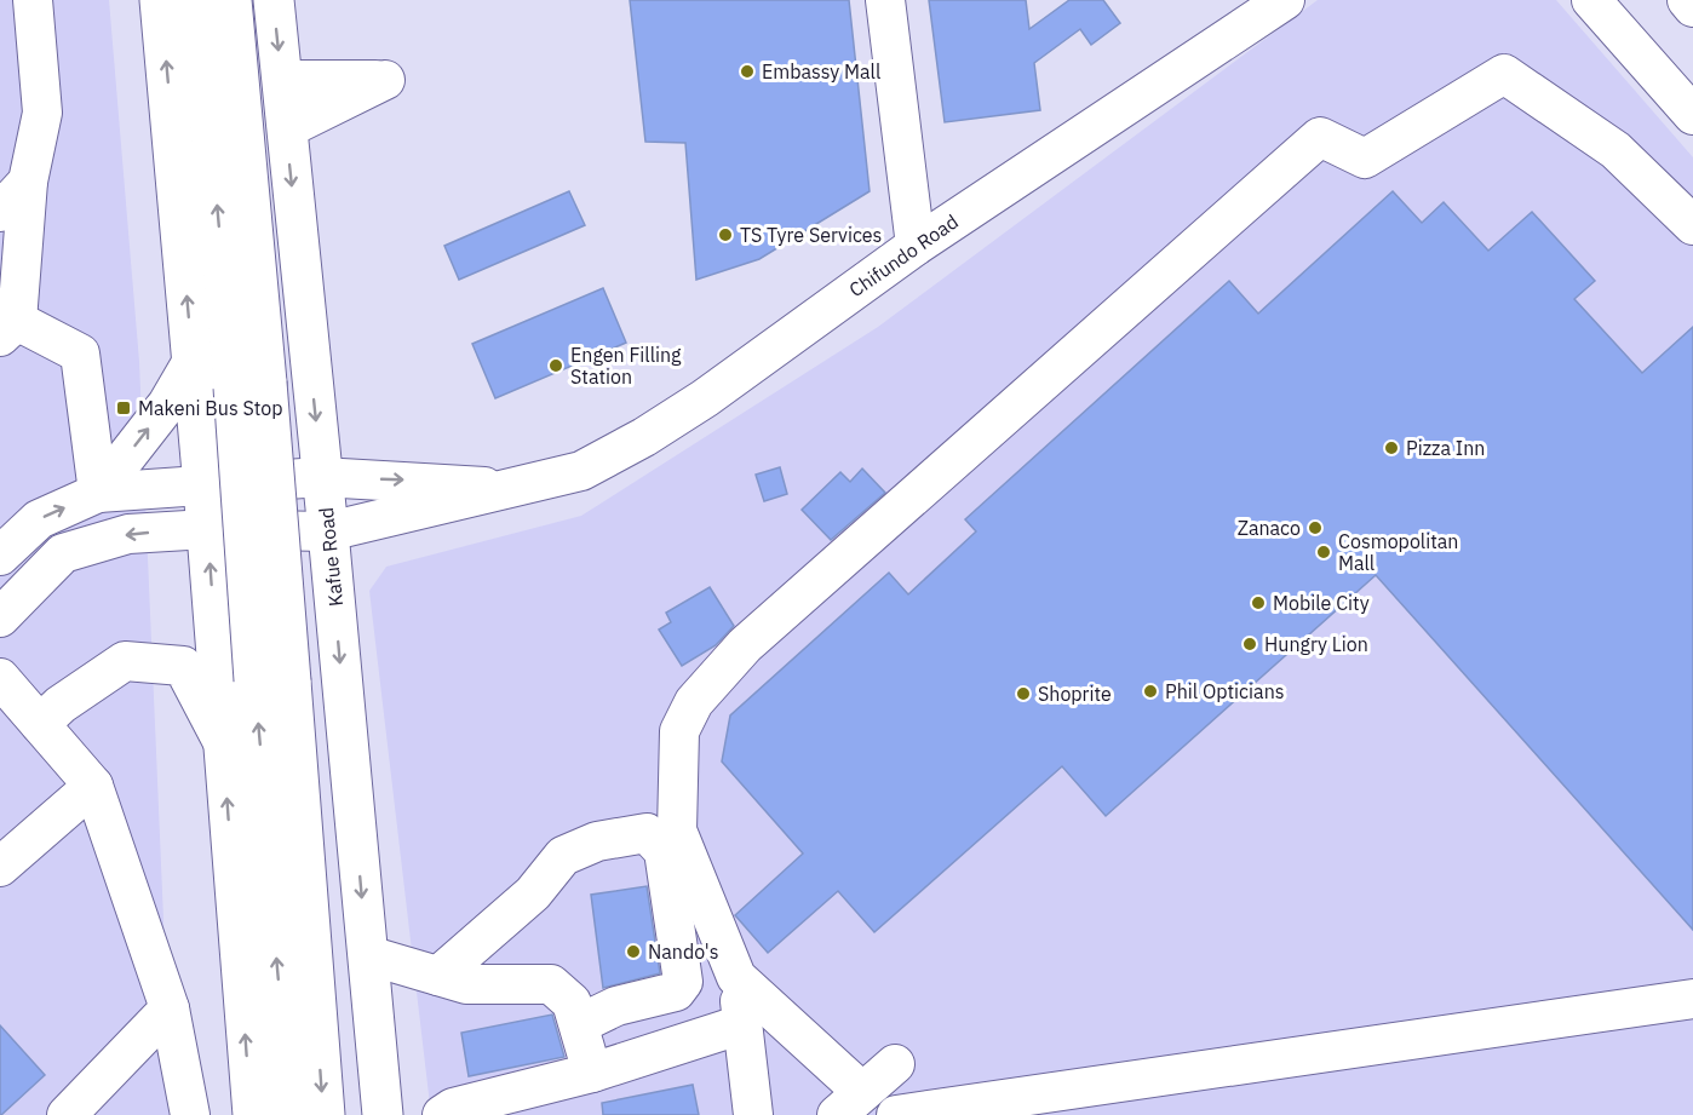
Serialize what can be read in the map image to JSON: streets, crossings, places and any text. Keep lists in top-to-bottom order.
{
  "streets": {
    "main road": ["Kafue Road"],
    "street": ["Chifundo Road"]
  },
  "crossings": [
    ["Chifundo Road", "Kafue Road"]
  ],
  "places": {
    "other": [
      "Embassy Mall",
      "TS Tyre Services",
      "Engen Filling Station",
      "Pizza Inn",
      "Zanaco",
      "Cosmopolitan Mall",
      "Mobile City",
      "Hungry Lion",
      "Phil Opticians",
      "Shoprite",
      "Nando's"
    ],
    "transit": ["Makeni Bus Stop"]
  }
}
